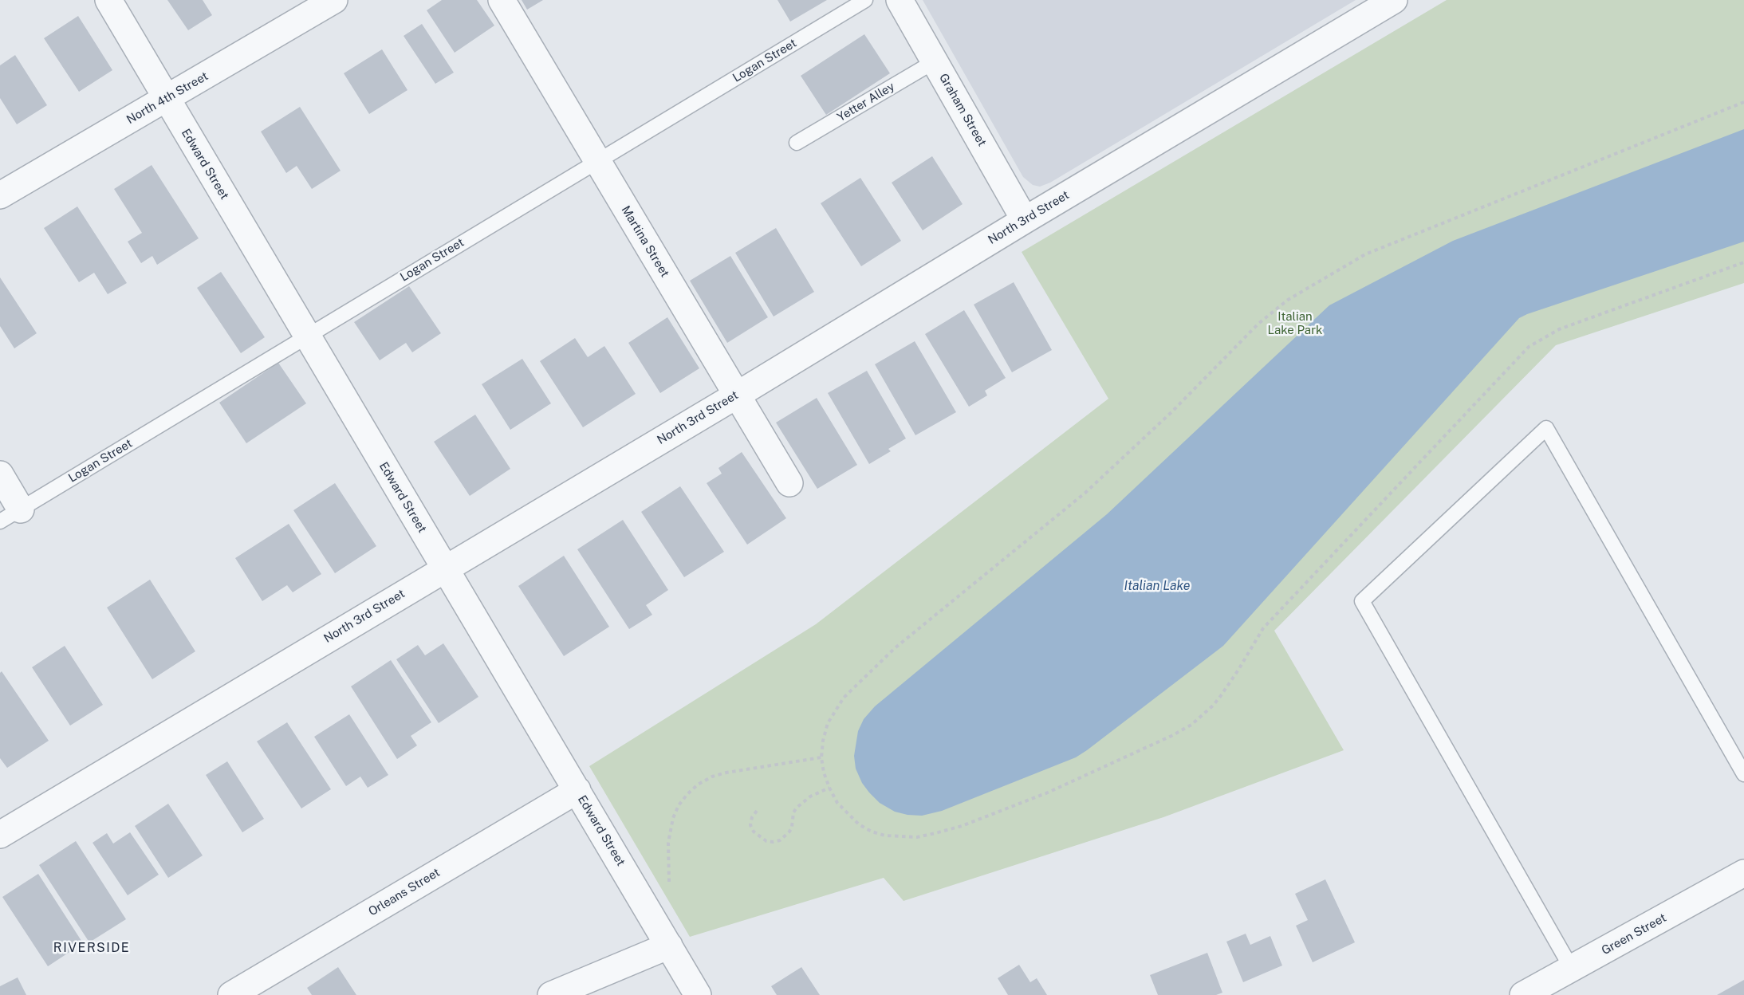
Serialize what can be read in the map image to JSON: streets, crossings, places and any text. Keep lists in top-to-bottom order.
{
  "streets": {
    "street": [
      "North 4th Street",
      "Graham Street",
      "Edward Street",
      "North 3rd Street",
      "Martina Street",
      "Orleans Street",
      "Green Street"
    ],
    "lane": ["Logan Street", "Yetter Alley"]
  },
  "crossings": [
    ["Logan Street", "Edward Street"],
    ["Logan Street", "Martina Street"],
    ["North 4th Street", "Edward Street"],
    ["Yetter Alley", "Graham Street"],
    ["Graham Street", "North 3rd Street"],
    ["Edward Street", "North 3rd Street"],
    ["Edward Street", "Orleans Street"],
    ["North 3rd Street", "Martina Street"]
  ],
  "districts": ["RIVERSIDE"],
  "water": ["Italian Lake"],
  "parks": ["Italian Lake Park"]
}
